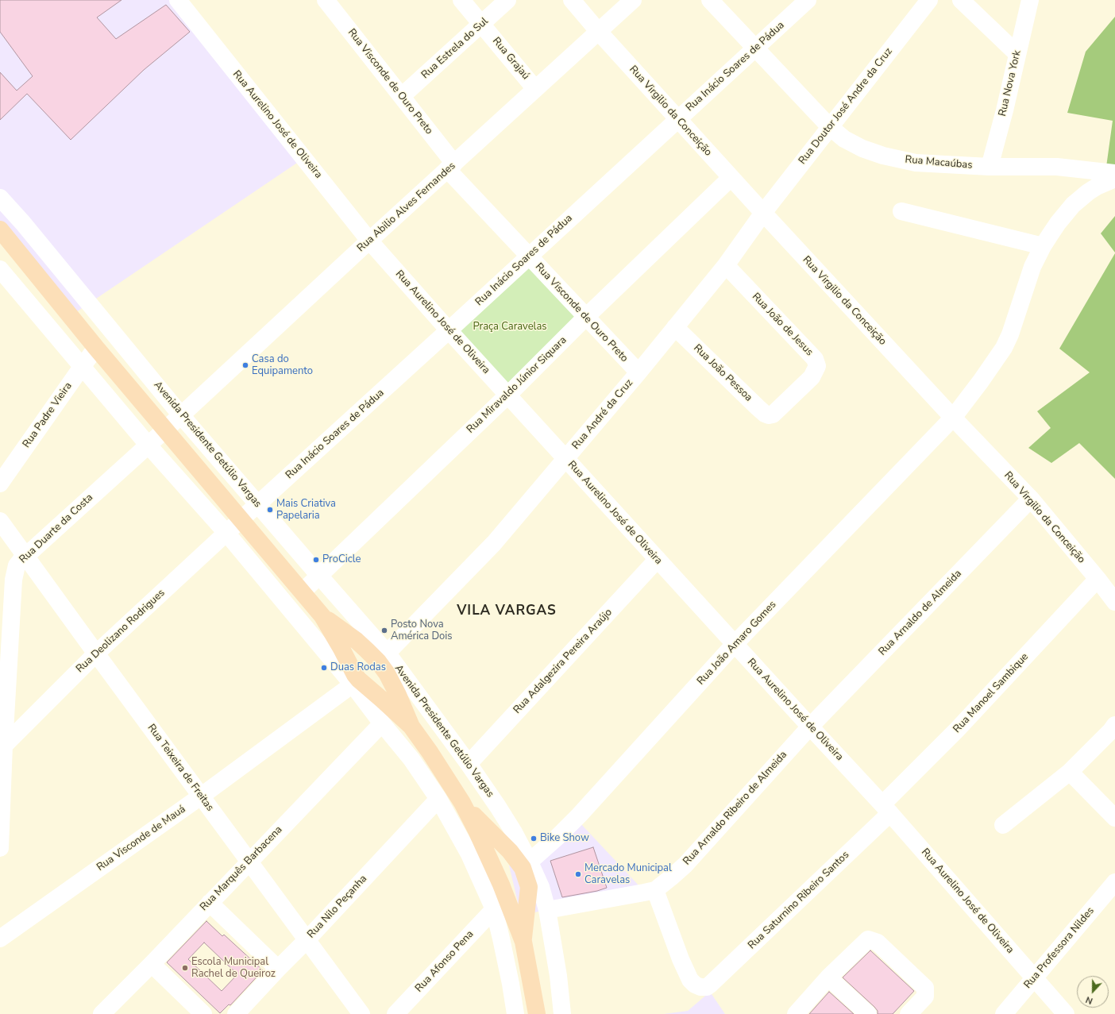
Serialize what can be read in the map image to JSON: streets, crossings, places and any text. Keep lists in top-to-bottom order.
{
  "streets": {
    "main road": ["Avenida Presidente Getúlio Vargas"],
    "street": [
      "Rua Estrela do Sul",
      "Rua Grajaú",
      "Rua Inácio Soares de Pádua",
      "Rua Visconde de Ouro Preto",
      "Rua Nova York",
      "Rua Doutor José Andre da Cruz",
      "Rua Virgilio da Conceição",
      "Rua Aurelino José de Oliveira",
      "Rua Macaúbas",
      "Rua Abilio Alves Fernandes",
      "Rua João de Jesus",
      "Rua João Pessoa",
      "Rua Miravaldo Júnior Siquara",
      "Rua André da Cruz",
      "Rua Padre Vieira",
      "Rua Duarte da Costa",
      "Rua Arnaldo de Almeida",
      "Rua Deolizano Rodrigues",
      "Rua João Amaro Gomes",
      "Rua Adalgezira Pereira Araújo",
      "Rua Manoel Sambique",
      "Rua Teixeira de Freitas",
      "Rua Arnaldo Ribeiro de Almeida",
      "Rua Visconde de Mauá",
      "Rua Marquês Barbacena",
      "Rua Saturnino Ribeiro Santos",
      "Rua Nilo Peçanha",
      "Rua Professora Nildes",
      "Rua Afonso Pena"
    ]
  },
  "crossings": [
    ["Rua Estrela do Sul", "Rua Grajaú"],
    ["Rua Estrela do Sul", "Rua Visconde de Ouro Preto"],
    ["Rua Grajaú", "Rua Abilio Alves Fernandes"],
    ["Rua Inácio Soares de Pádua", "Rua Visconde de Ouro Preto"],
    ["Rua Inácio Soares de Pádua", "Rua Virgilio da Conceição"],
    ["Rua Inácio Soares de Pádua", "Rua Aurelino José de Oliveira"],
    ["Rua Inácio Soares de Pádua", "Rua Macaúbas"],
    ["Rua Inácio Soares de Pádua", "Avenida Presidente Getúlio Vargas"],
    ["Rua Inácio Soares de Pádua", "Rua Deolizano Rodrigues"],
    ["Rua Visconde de Ouro Preto", "Rua Abilio Alves Fernandes"],
    ["Rua Visconde de Ouro Preto", "Rua Miravaldo Júnior Siquara"],
    ["Rua Visconde de Ouro Preto", "Rua André da Cruz"],
    ["Rua Nova York", "Rua Macaúbas"],
    ["Rua Doutor José Andre da Cruz", "Rua Virgilio da Conceição"],
    ["Rua Doutor José Andre da Cruz", "Rua Macaúbas"],
    ["Rua Doutor José Andre da Cruz", "Rua André da Cruz"],
    ["Rua Virgilio da Conceição", "Rua Abilio Alves Fernandes"],
    ["Rua Virgilio da Conceição", "Rua Miravaldo Júnior Siquara"],
    ["Rua Virgilio da Conceição", "Rua André da Cruz"],
    ["Rua Virgilio da Conceição", "Rua Arnaldo de Almeida"],
    ["Rua Virgilio da Conceição", "Rua João Amaro Gomes"],
    ["Rua Virgilio da Conceição", "Rua Manoel Sambique"],
    ["Rua Aurelino José de Oliveira", "Rua Abilio Alves Fernandes"],
    ["Rua Aurelino José de Oliveira", "Rua Miravaldo Júnior Siquara"],
    ["Rua Aurelino José de Oliveira", "Rua André da Cruz"],
    ["Rua Aurelino José de Oliveira", "Rua Arnaldo de Almeida"],
    ["Rua Aurelino José de Oliveira", "Rua João Amaro Gomes"],
    ["Rua Aurelino José de Oliveira", "Rua Adalgezira Pereira Araújo"],
    ["Rua Aurelino José de Oliveira", "Rua Manoel Sambique"],
    ["Rua Aurelino José de Oliveira", "Rua Arnaldo Ribeiro de Almeida"],
    ["Rua Aurelino José de Oliveira", "Rua Saturnino Ribeiro Santos"],
    ["Rua Aurelino José de Oliveira", "Rua Professora Nildes"],
    ["Rua Abilio Alves Fernandes", "Avenida Presidente Getúlio Vargas"],
    ["Rua Abilio Alves Fernandes", "Rua Duarte da Costa"],
    ["Rua João de Jesus", "Rua João Pessoa"],
    ["Rua João de Jesus", "Rua André da Cruz"],
    ["Rua João Pessoa", "Rua André da Cruz"],
    ["Rua Miravaldo Júnior Siquara", "Avenida Presidente Getúlio Vargas"],
    ["Rua André da Cruz", "Avenida Presidente Getúlio Vargas"],
    ["Rua Padre Vieira", "Avenida Presidente Getúlio Vargas"],
    ["Avenida Presidente Getúlio Vargas", "Rua Duarte da Costa"],
    ["Avenida Presidente Getúlio Vargas", "Rua Deolizano Rodrigues"],
    ["Avenida Presidente Getúlio Vargas", "Rua João Amaro Gomes"],
    ["Avenida Presidente Getúlio Vargas", "Rua Adalgezira Pereira Araújo"],
    ["Avenida Presidente Getúlio Vargas", "Rua Arnaldo Ribeiro de Almeida"],
    ["Avenida Presidente Getúlio Vargas", "Rua Visconde de Mauá"],
    ["Avenida Presidente Getúlio Vargas", "Rua Marquês Barbacena"],
    ["Avenida Presidente Getúlio Vargas", "Rua Nilo Peçanha"],
    ["Avenida Presidente Getúlio Vargas", "Rua Afonso Pena"],
    ["Rua Duarte da Costa", "Rua Deolizano Rodrigues"],
    ["Rua Duarte da Costa", "Rua Teixeira de Freitas"],
    ["Rua Arnaldo de Almeida", "Rua Arnaldo Ribeiro de Almeida"],
    ["Rua Deolizano Rodrigues", "Rua Teixeira de Freitas"],
    ["Rua Manoel Sambique", "Rua Saturnino Ribeiro Santos"],
    ["Rua Teixeira de Freitas", "Rua Visconde de Mauá"],
    ["Rua Teixeira de Freitas", "Rua Marquês Barbacena"],
    ["Rua Teixeira de Freitas", "Rua Nilo Peçanha"],
    ["Rua Arnaldo Ribeiro de Almeida", "Rua Saturnino Ribeiro Santos"]
  ],
  "districts": ["VILA VARGAS"],
  "parks": ["Praça Caravelas"],
  "places": [
    "Casa do Equipamento",
    "Mais Criativa Papelaria",
    "ProCicle",
    "Posto Nova América Dois",
    "Duas Rodas",
    "Bike Show",
    "Mercado Municipal Caravelas",
    "Escola Municipal Rachel de Queiroz"
  ],
  "north": "bottom"
}
